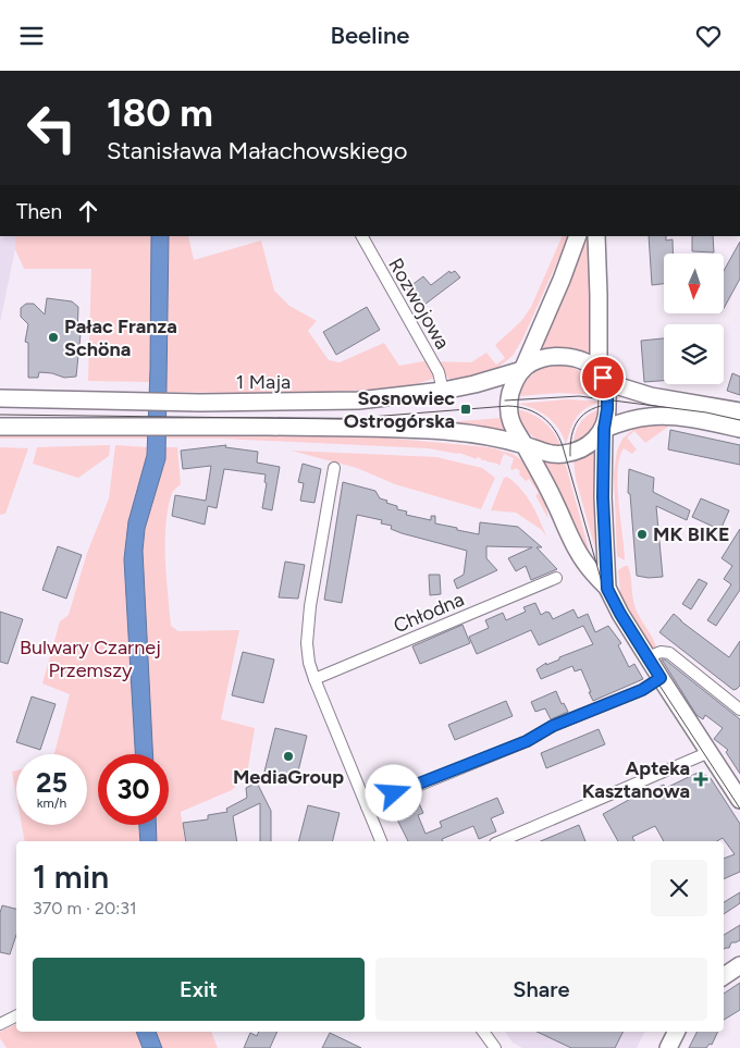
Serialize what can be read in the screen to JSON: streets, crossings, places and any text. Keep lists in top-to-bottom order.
{
  "streets": {
    "main road": ["1 Maja"],
    "street": ["Rozwojowa", "Chłodna"]
  },
  "crossings": [
    ["Rozwojowa", "1 Maja"]
  ],
  "parks": ["Bulwary Czarnej Przemszy"],
  "places": {
    "other": ["Pałac Franza Schöna", "MK BIKE", "MediaGroup"],
    "transit": ["Sosnowiec Ostrogórska"],
    "health": ["Apteka Kasztanowa"]
  },
  "north": "bottom",
  "page": {
    "header": "Beeline",
    "turn": ["180 m", "Stanisława Małachowskiego"],
    "then": "Then",
    "speed": "25 km/h",
    "limit": "30",
    "heading": ["1 min", "370 m · 20:31"],
    "buttons": ["Exit", "Share"]
  }
}
